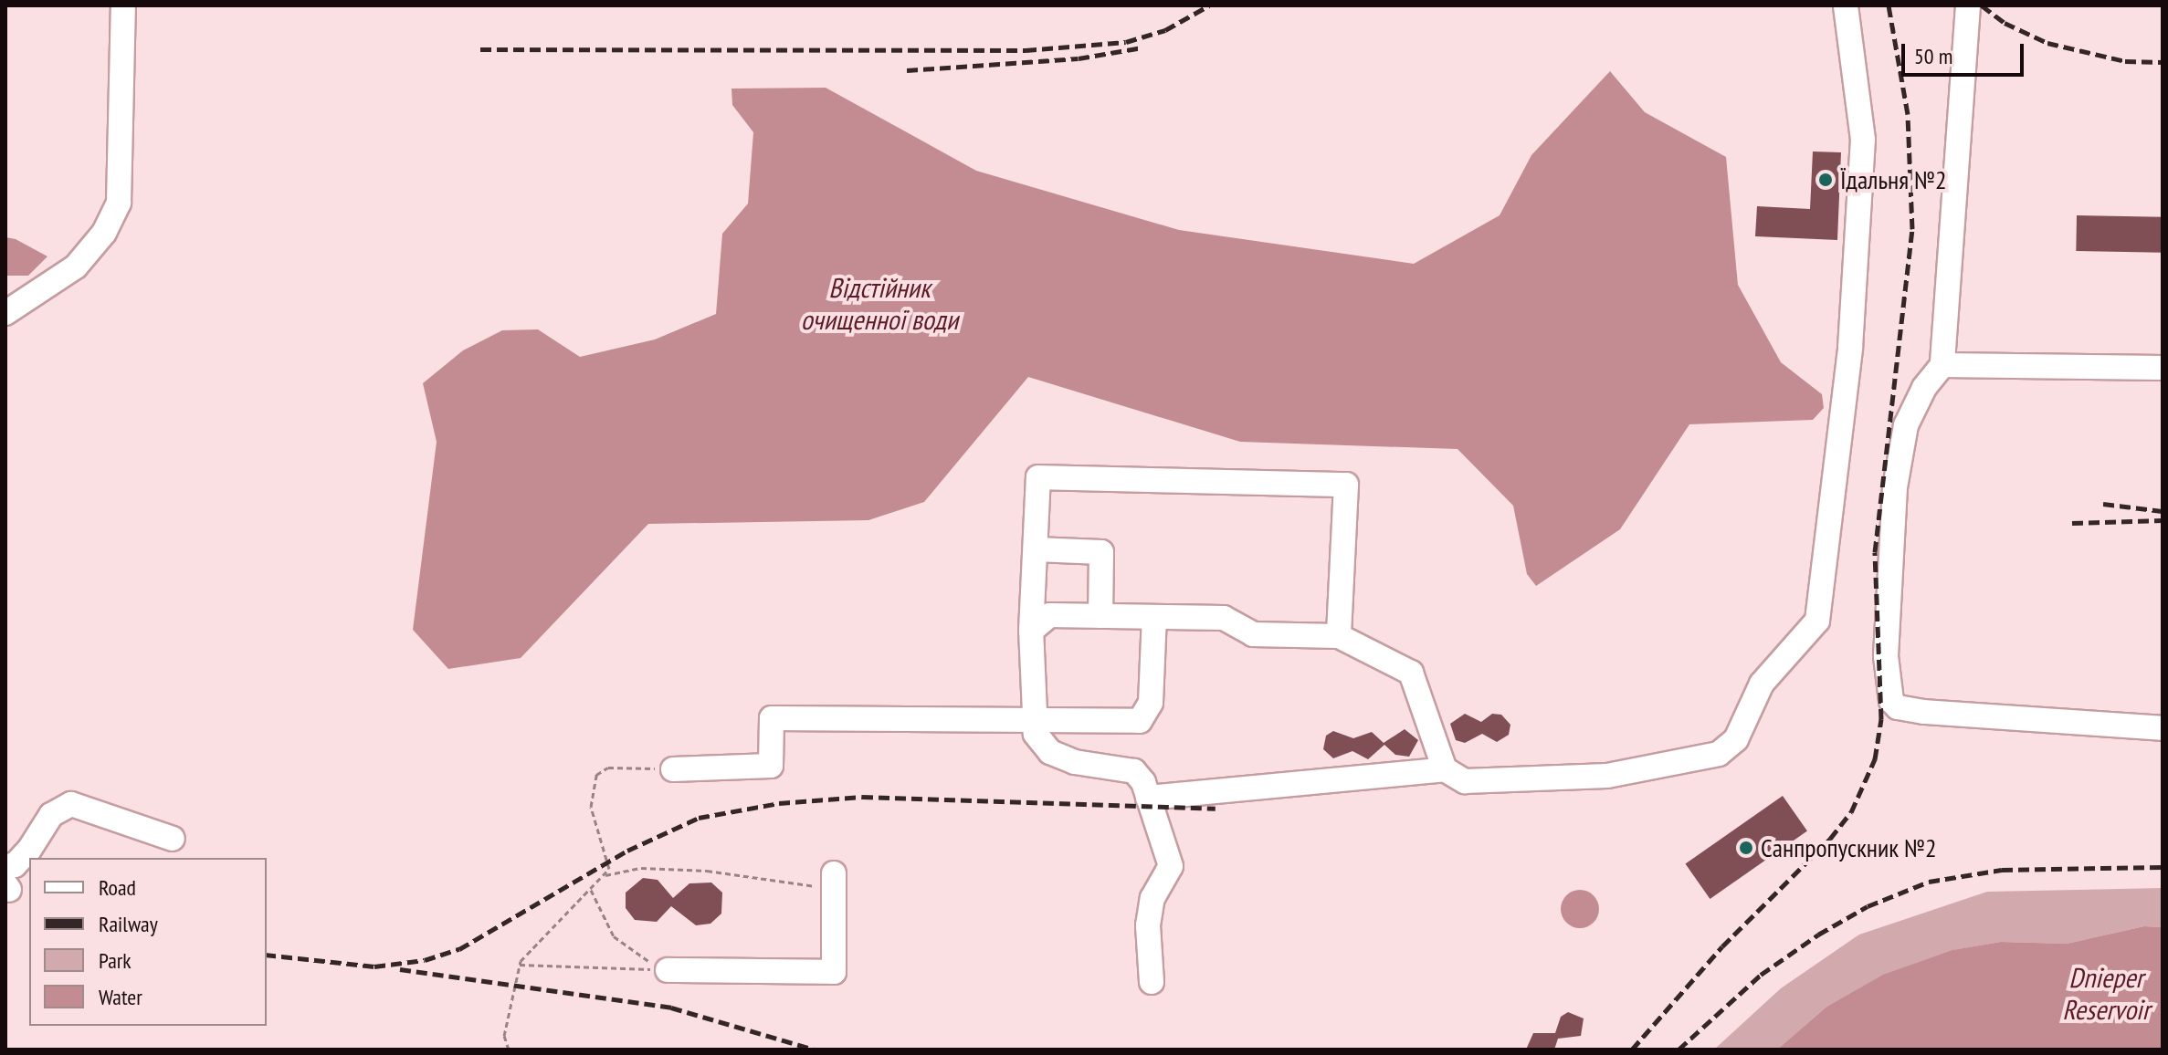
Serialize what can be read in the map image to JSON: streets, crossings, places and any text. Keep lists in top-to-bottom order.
{
  "water": ["Відстійник очищенної води", "Dnieper Reservoir"],
  "places": ["Їдальня №2", "Санпропускник №2"],
  "legend": [
    "Road",
    "Railway",
    "Park",
    "Water"
  ],
  "scale_bar": "50 m"
}
